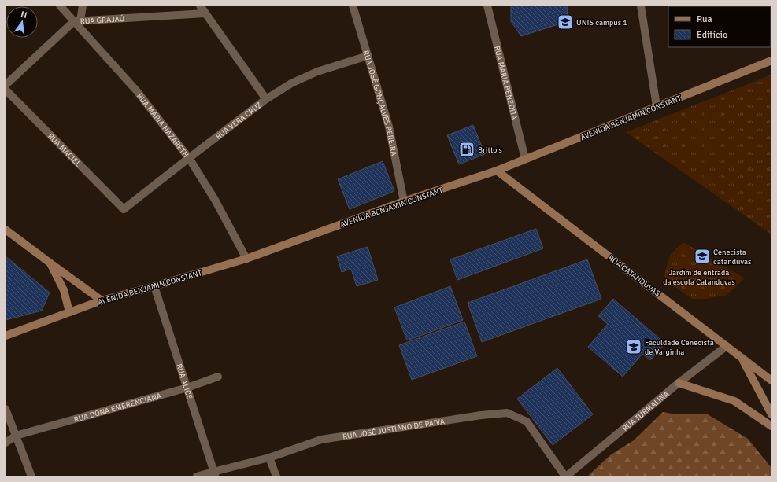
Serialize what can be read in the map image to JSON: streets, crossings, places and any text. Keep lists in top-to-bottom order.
{
  "streets": {
    "main road": ["AVENIDA BENJAMIN CONSTANT", "RUA CATANDUVAS"],
    "street": [
      "RUA GRAJAÚ",
      "RUA MARIA BENEDITA",
      "RUA JOSÉ GONÇALVES PEREIRA",
      "RUA VERA CRUZ",
      "RUA MARIA NAZARETH",
      "RUA MACIEL",
      "RUA ALICE",
      "RUA DONA EMERENCIANA",
      "RUA TURMALINA",
      "RUA JOSÉ JUSTIANO DE PAIVA"
    ]
  },
  "crossings": [
    ["RUA GRAJAÚ", "RUA MARIA NAZARETH"],
    ["RUA MARIA BENEDITA", "AVENIDA BENJAMIN CONSTANT"],
    ["RUA JOSÉ GONÇALVES PEREIRA", "AVENIDA BENJAMIN CONSTANT"],
    ["RUA JOSÉ GONÇALVES PEREIRA", "RUA VERA CRUZ"],
    ["AVENIDA BENJAMIN CONSTANT", "RUA MARIA NAZARETH"],
    ["AVENIDA BENJAMIN CONSTANT", "RUA CATANDUVAS"],
    ["AVENIDA BENJAMIN CONSTANT", "RUA ALICE"],
    ["RUA VERA CRUZ", "RUA MARIA NAZARETH"],
    ["RUA VERA CRUZ", "RUA MACIEL"],
    ["RUA CATANDUVAS", "RUA TURMALINA"],
    ["RUA ALICE", "RUA DONA EMERENCIANA"],
    ["RUA ALICE", "RUA JOSÉ JUSTIANO DE PAIVA"],
    ["RUA TURMALINA", "RUA JOSÉ JUSTIANO DE PAIVA"]
  ],
  "parks": ["Jardim de entrada da escola Catanduvas"],
  "places": {
    "school or university": ["UNIS campus 1", "Cenecista catanduvas", "Faculdade Cenecista de Varginha"],
    "fuel station": ["Britto's"]
  },
  "legend": ["Rua", "Edifício"],
  "north": "top"
}
